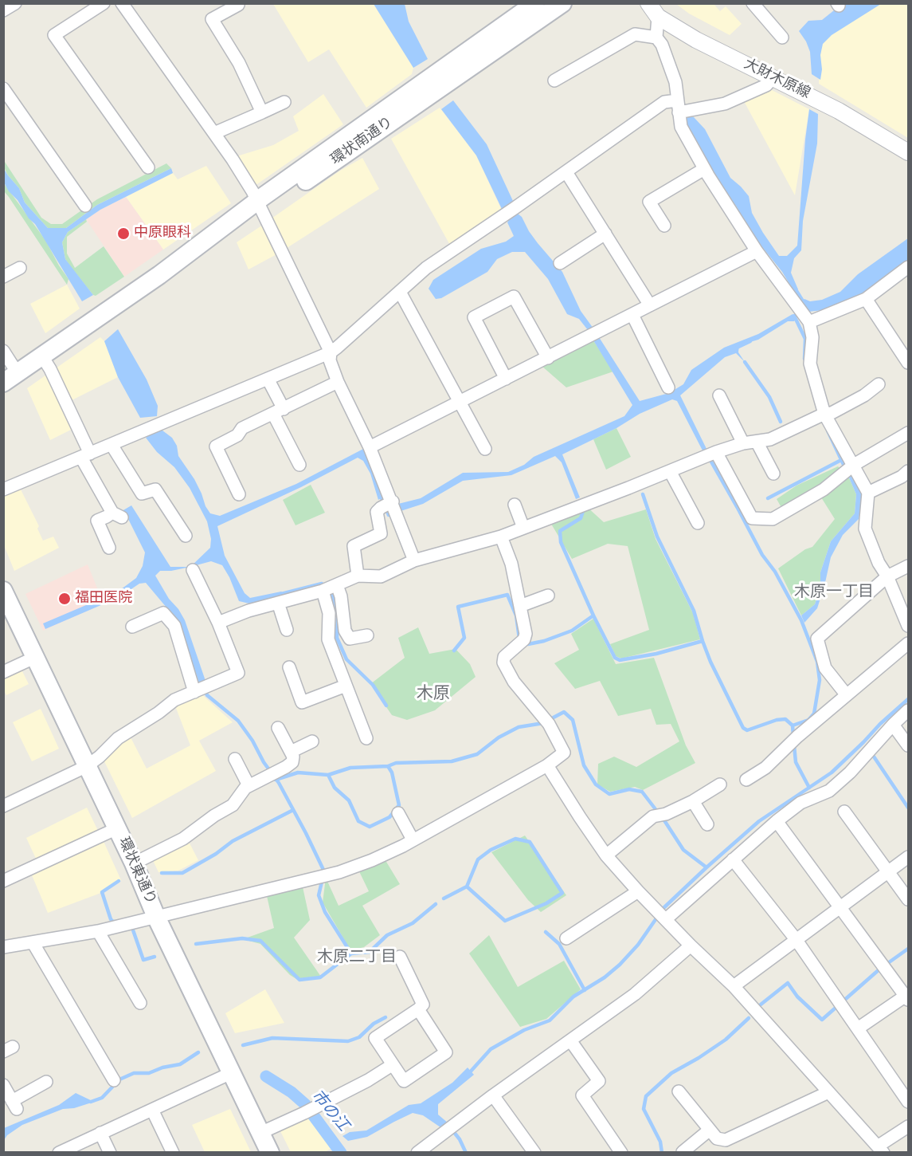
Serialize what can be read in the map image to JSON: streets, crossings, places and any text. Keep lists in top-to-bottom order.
{
  "streets": {
    "main road": ["環状南通り", "環状東通り"],
    "street": ["大財木原線"]
  },
  "districts": ["木原一丁目", "木原", "木原二丁目"],
  "water": ["市の江"],
  "places": ["中原眼科", "福田医院"]
}
